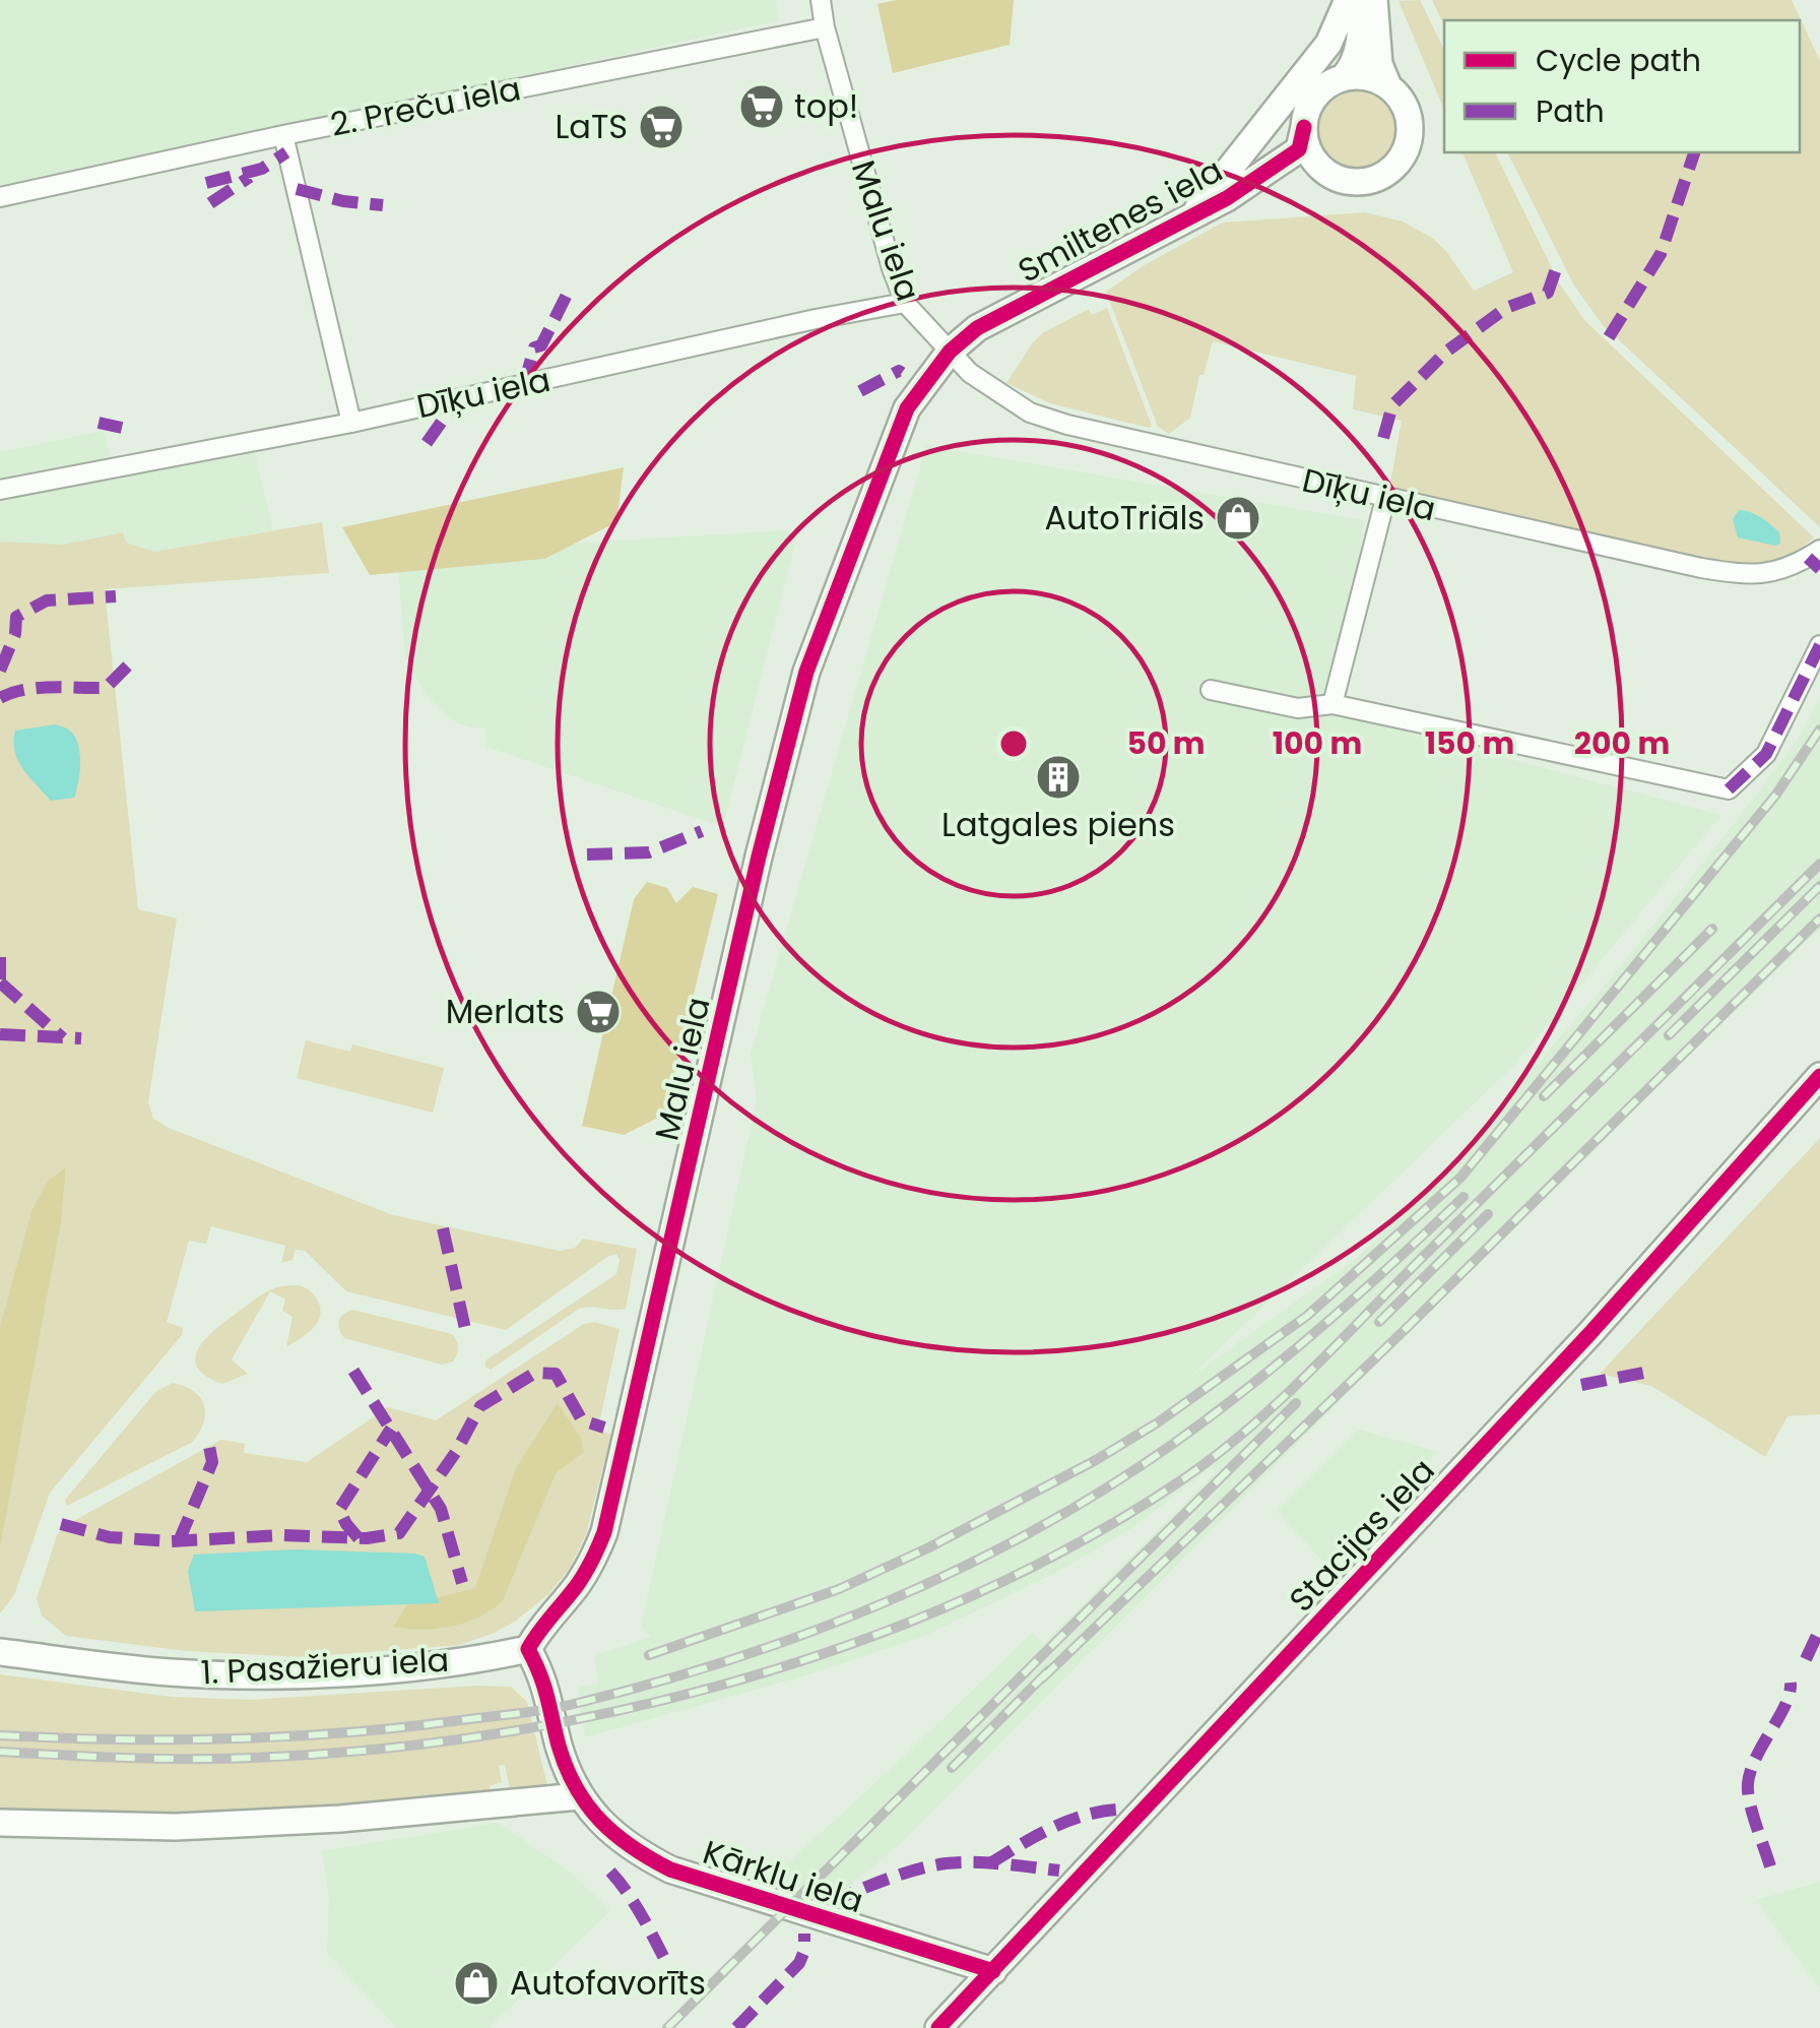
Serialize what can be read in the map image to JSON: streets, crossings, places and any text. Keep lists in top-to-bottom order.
{
  "streets": {
    "street": [
      "2. Preču iela",
      "Smiltenes iela",
      "Malu iela",
      "Dīķu iela",
      "Stacijas iela",
      "1. Pasažieru iela",
      "Kārklu iela"
    ]
  },
  "crossings": [
    ["2. Preču iela", "Malu iela"],
    ["Smiltenes iela", "Malu iela"],
    ["Smiltenes iela", "Dīķu iela"],
    ["Malu iela", "Dīķu iela"],
    ["Malu iela", "1. Pasažieru iela"],
    ["Stacijas iela", "Kārklu iela"]
  ],
  "places": {
    "supermarket": ["top!", "LaTS", "Merlats"],
    "shop": ["AutoTriāls", "Autofavorīts"],
    "building": ["Latgales piens"]
  },
  "legend": ["Cycle path", "Path"],
  "rings": [
    "50 m",
    "100 m",
    "150 m",
    "200 m"
  ]
}
